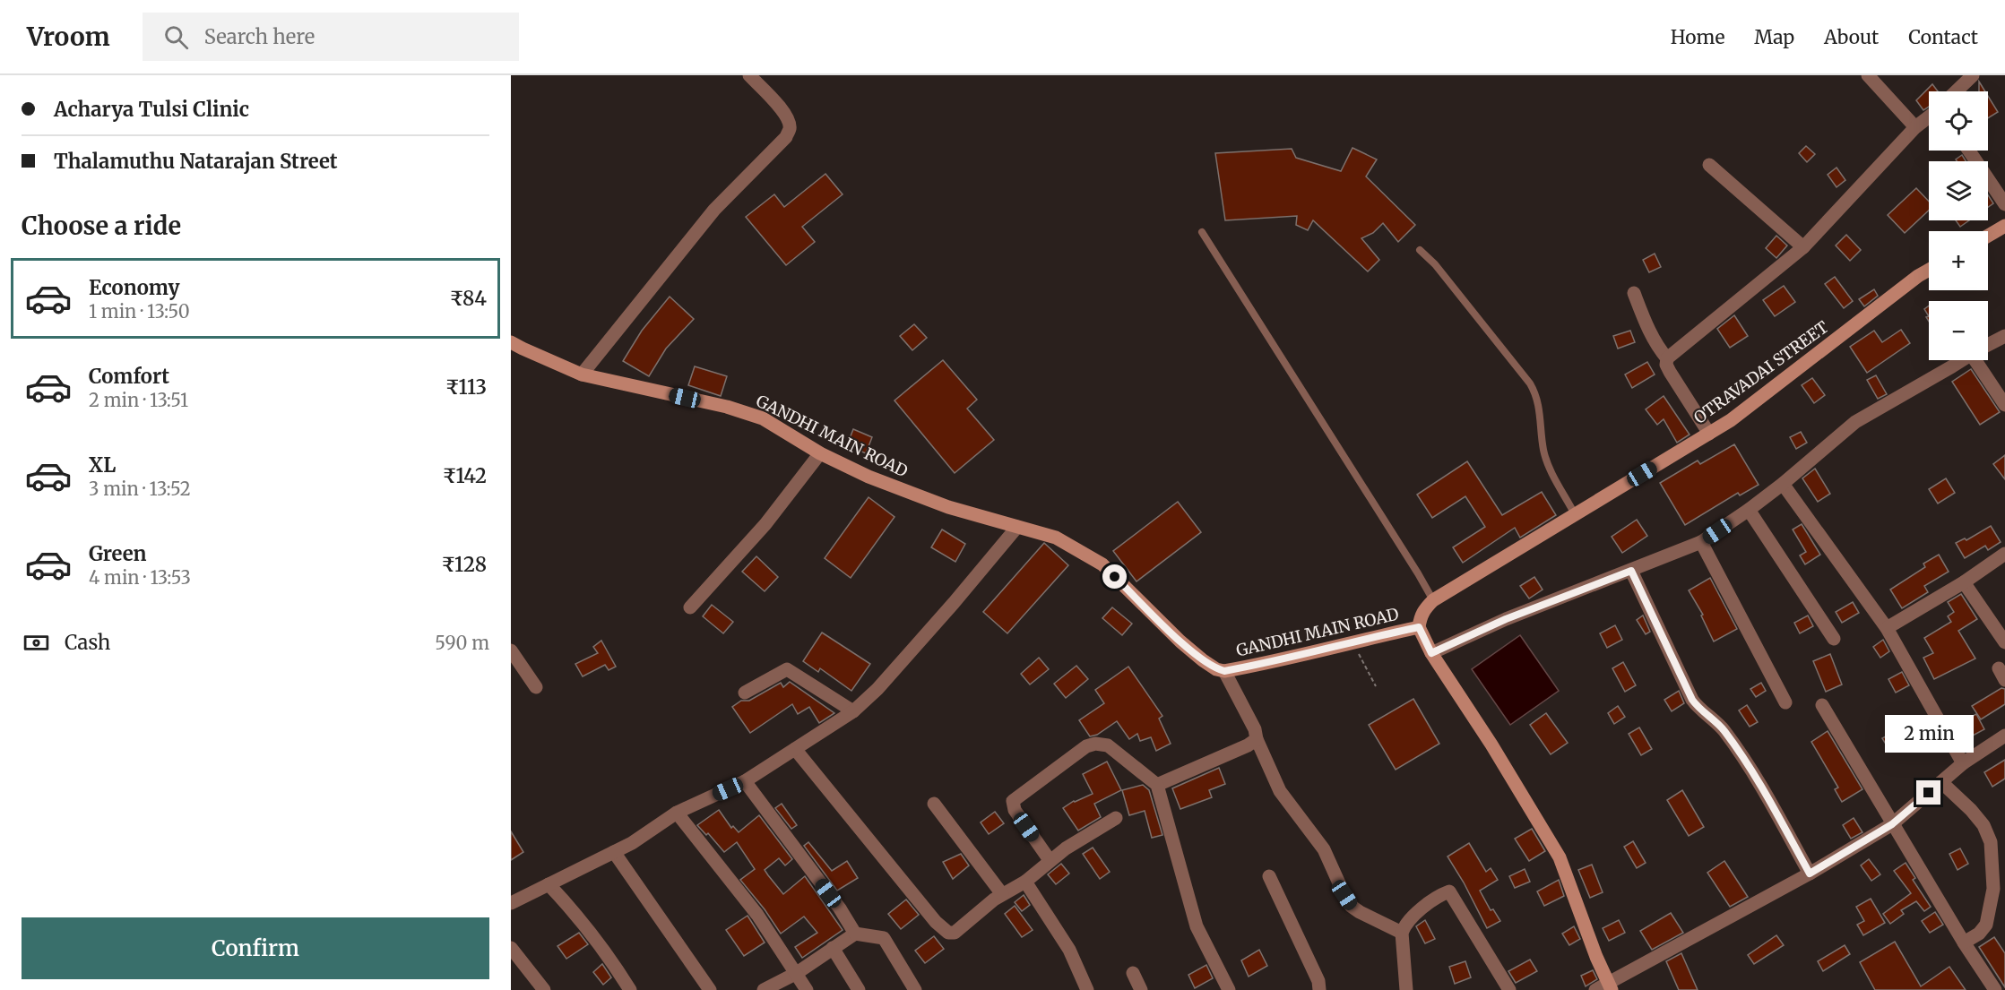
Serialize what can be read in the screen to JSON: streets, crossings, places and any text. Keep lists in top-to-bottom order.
{
  "streets": {
    "street": ["OTRAVADAI STREET", "GANDHI MAIN ROAD"]
  },
  "crossings": [
    ["OTRAVADAI STREET", "GANDHI MAIN ROAD"]
  ],
  "page": {
    "header": "Vroom",
    "search": "Search here",
    "nav": [
      "Home",
      "Map",
      "About",
      "Contact"
    ],
    "banner": ["Acharya Tulsi Clinic", "Thalamuthu Natarajan Street"],
    "map_buttons": ["+", "−"],
    "heading": "Choose a ride",
    "list": [
      {
        "name": "Economy",
        "note": "1 min · 13:50",
        "value": "₹84"
      },
      {
        "name": "Comfort",
        "note": "2 min · 13:51",
        "value": "₹113"
      },
      {
        "name": "XL",
        "note": "3 min · 13:52",
        "value": "₹142"
      },
      {
        "name": "Green",
        "note": "4 min · 13:53",
        "value": "₹128"
      }
    ],
    "pay": ["Cash", "590 m"],
    "bubble": "2 min",
    "buttons": "Confirm"
  }
}
